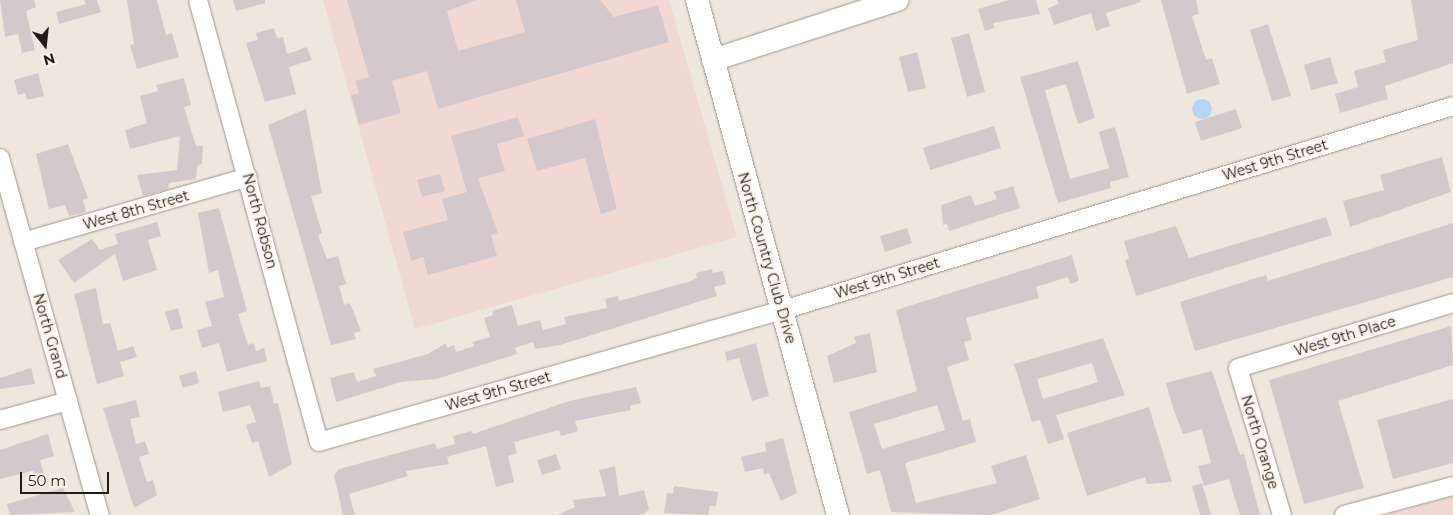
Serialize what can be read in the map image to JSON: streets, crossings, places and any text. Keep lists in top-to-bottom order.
{
  "streets": {
    "main road": ["North Country Club Drive"],
    "street": [
      "West 9th Street",
      "West 8th Street",
      "North Robson",
      "North Grand",
      "West 9th Place",
      "North Orange"
    ]
  },
  "crossings": [
    ["West 9th Street", "North Robson"],
    ["West 9th Street", "North Country Club Drive"],
    ["West 8th Street", "North Robson"],
    ["West 8th Street", "North Grand"],
    ["West 9th Place", "North Orange"]
  ],
  "scale_bar": "50 m",
  "north": "bottom"
}
